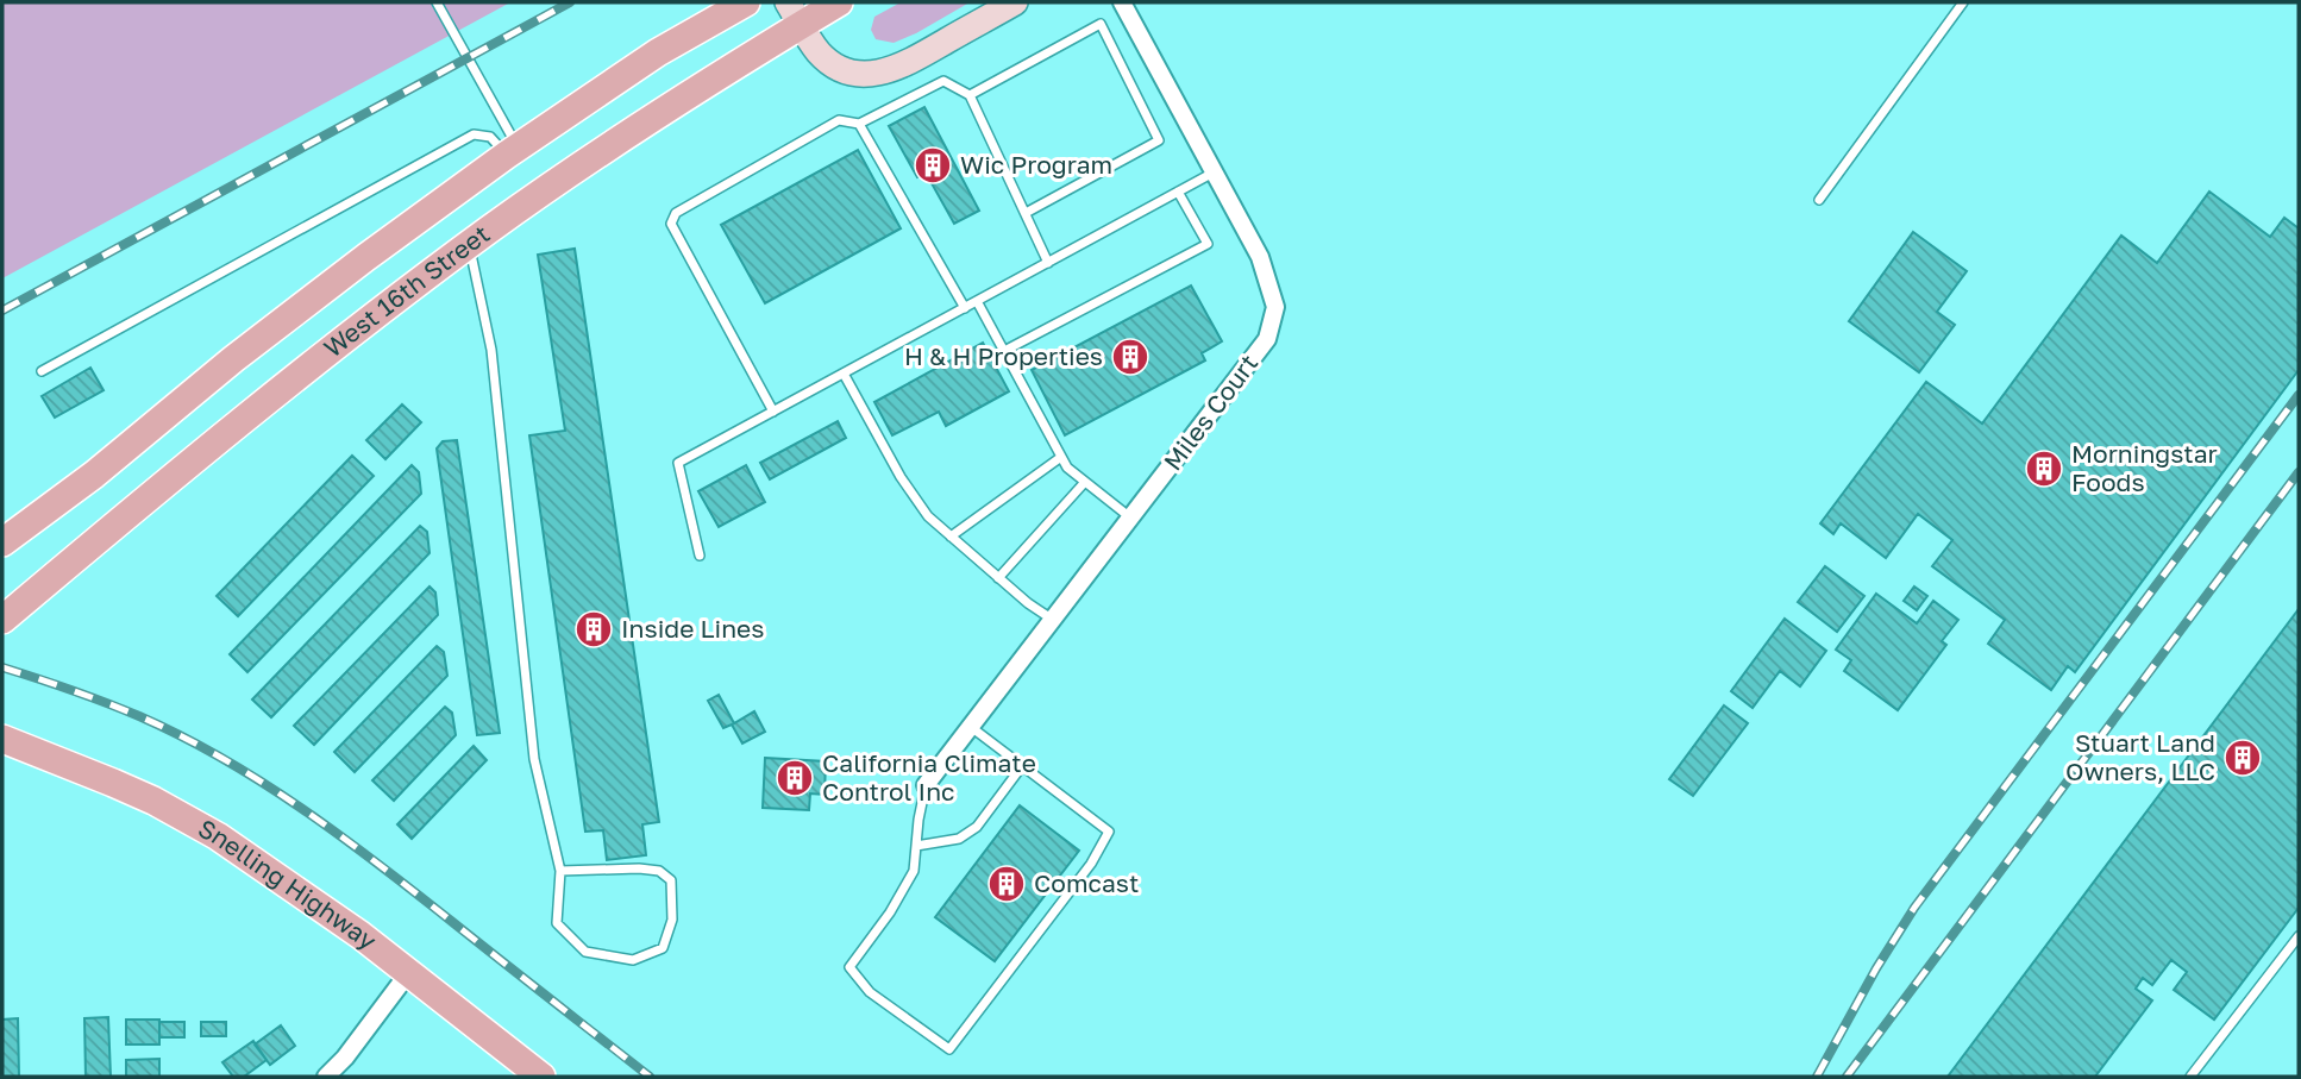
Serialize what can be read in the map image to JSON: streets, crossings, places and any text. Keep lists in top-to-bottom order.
{
  "streets": {
    "main road": ["West 16th Street", "Snelling Highway"],
    "street": ["Miles Court"]
  },
  "places": {
    "building": [
      "Wic Program",
      "H & H Properties",
      "Morningstar Foods",
      "Inside Lines",
      "Stuart Land Owners, LLC",
      "California Climate Control Inc",
      "Comcast"
    ]
  }
}
